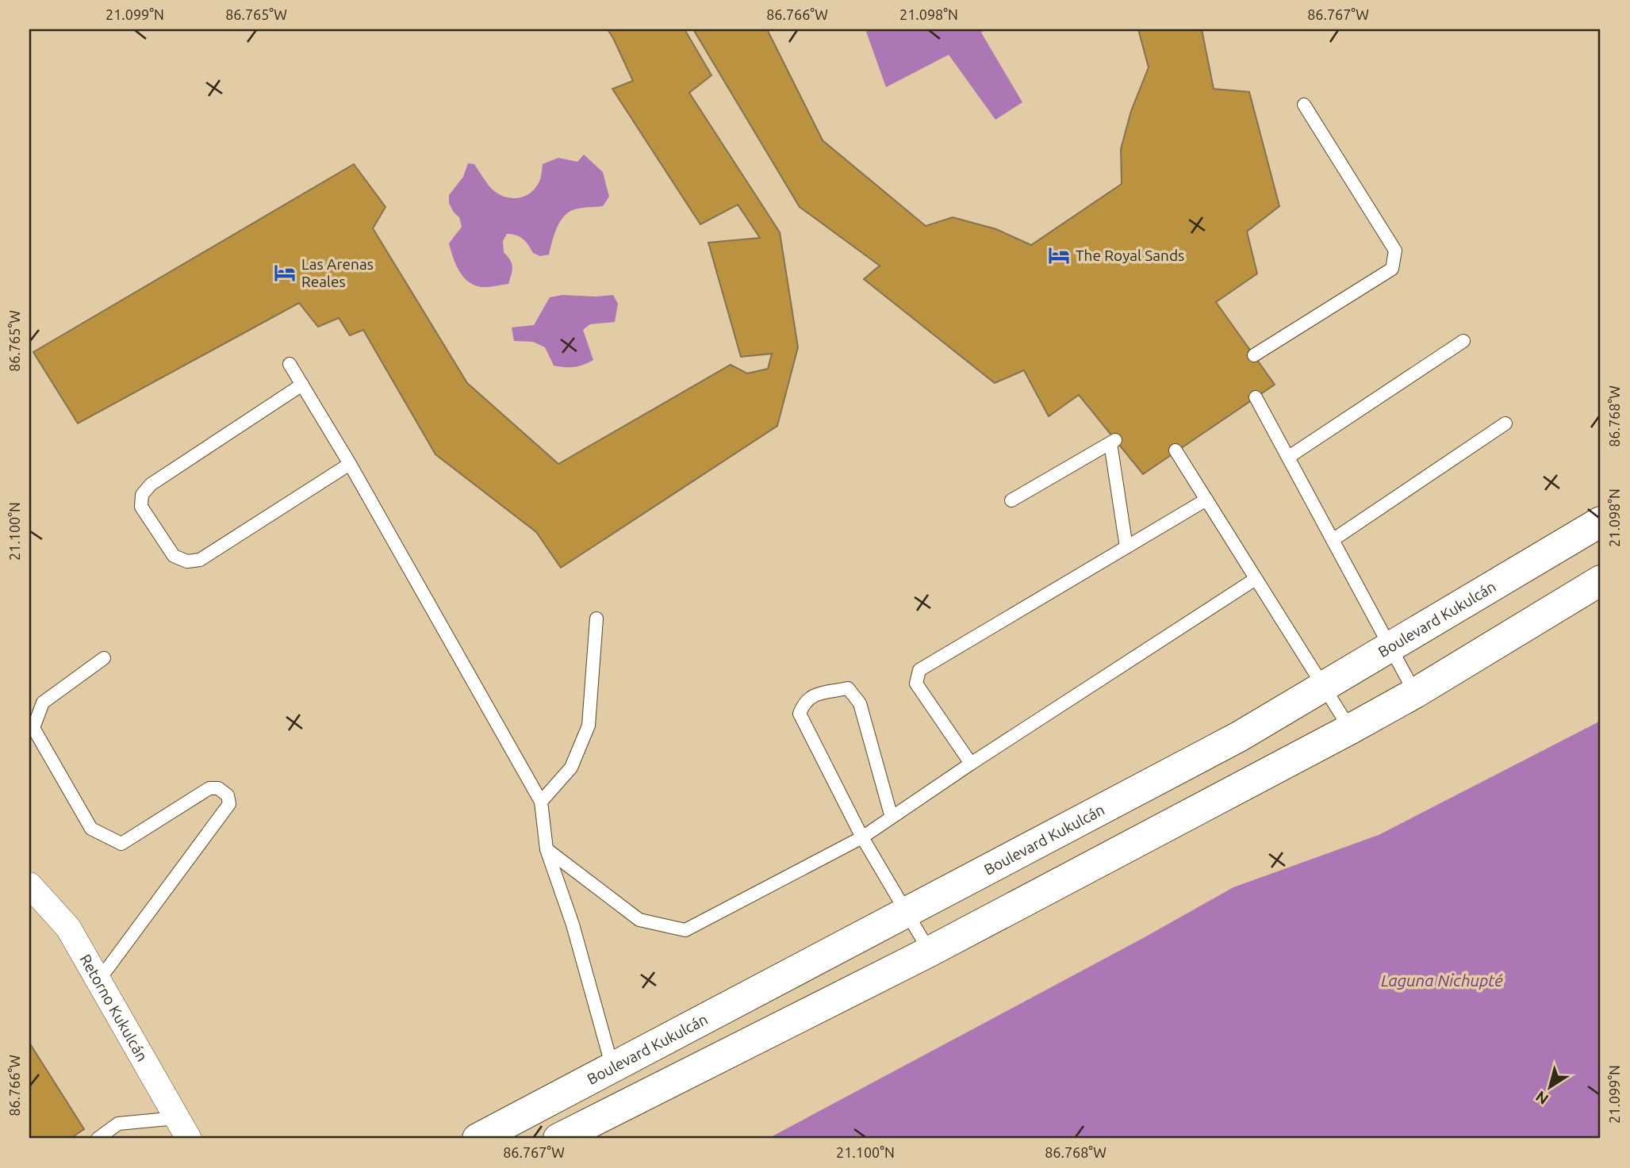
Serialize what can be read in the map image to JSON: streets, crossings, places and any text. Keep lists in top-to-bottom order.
{
  "streets": {
    "main road": ["Boulevard Kukulcán"],
    "street": ["Retorno Kukulcán"]
  },
  "water": ["Laguna Nichupté"],
  "places": {
    "hotel": ["The Royal Sands", "Las Arenas Reales"]
  },
  "north": "bottom left",
  "coordinates": [
    "21.099°N",
    "86.765°W",
    "86.766°W",
    "21.098°N",
    "86.767°W",
    "86.768°W",
    "21.100°N"
  ]
}
